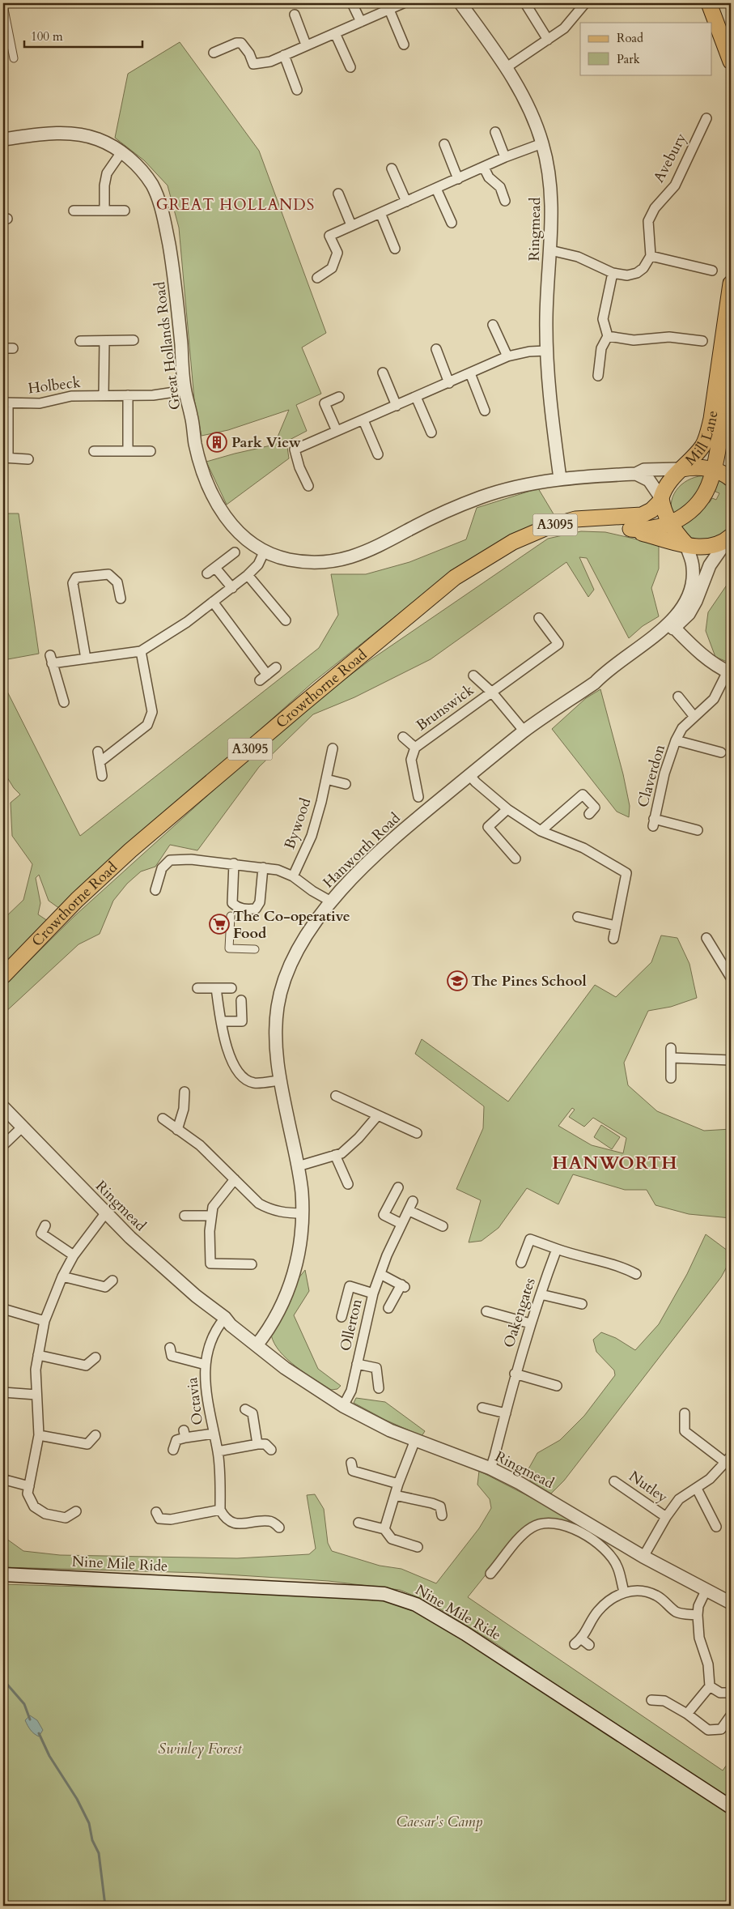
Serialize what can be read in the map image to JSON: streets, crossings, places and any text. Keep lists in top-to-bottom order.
{
  "streets": {
    "main road": [
      "Mill Lane",
      "A3095",
      "Crowthorne Road",
      "Nine Mile Ride"
    ],
    "street": [
      "Avebury",
      "Ringmead",
      "Great Hollands Road",
      "Holbeck",
      "Brunswick",
      "Claverdon",
      "Bywood",
      "Hanworth Road",
      "Oakengates",
      "Ollerton",
      "Octavia",
      "Nutley"
    ]
  },
  "crossings": [
    ["Ringmead", "Great Hollands Road"],
    ["Ringmead", "Hanworth Road"],
    ["Ringmead", "Oakengates"],
    ["Ringmead", "Ollerton"],
    ["Ringmead", "Octavia"],
    ["Ringmead", "Nutley"],
    ["Great Hollands Road", "Holbeck"],
    ["Great Hollands Road", "Mill Lane"],
    ["Mill Lane", "A3095"],
    ["Mill Lane", "Crowthorne Road"],
    ["A3095", "Crowthorne Road"],
    ["Crowthorne Road", "Hanworth Road"],
    ["Brunswick", "Hanworth Road"]
  ],
  "districts": ["GREAT HOLLANDS", "HANWORTH"],
  "parks": ["Swinley Forest", "Caesar's Camp"],
  "places": {
    "building": ["Park View"],
    "supermarket": ["The Co-operative Food"],
    "school or university": ["The Pines School"]
  },
  "legend": ["Road", "Park"],
  "scale_bar": "100 m"
}
